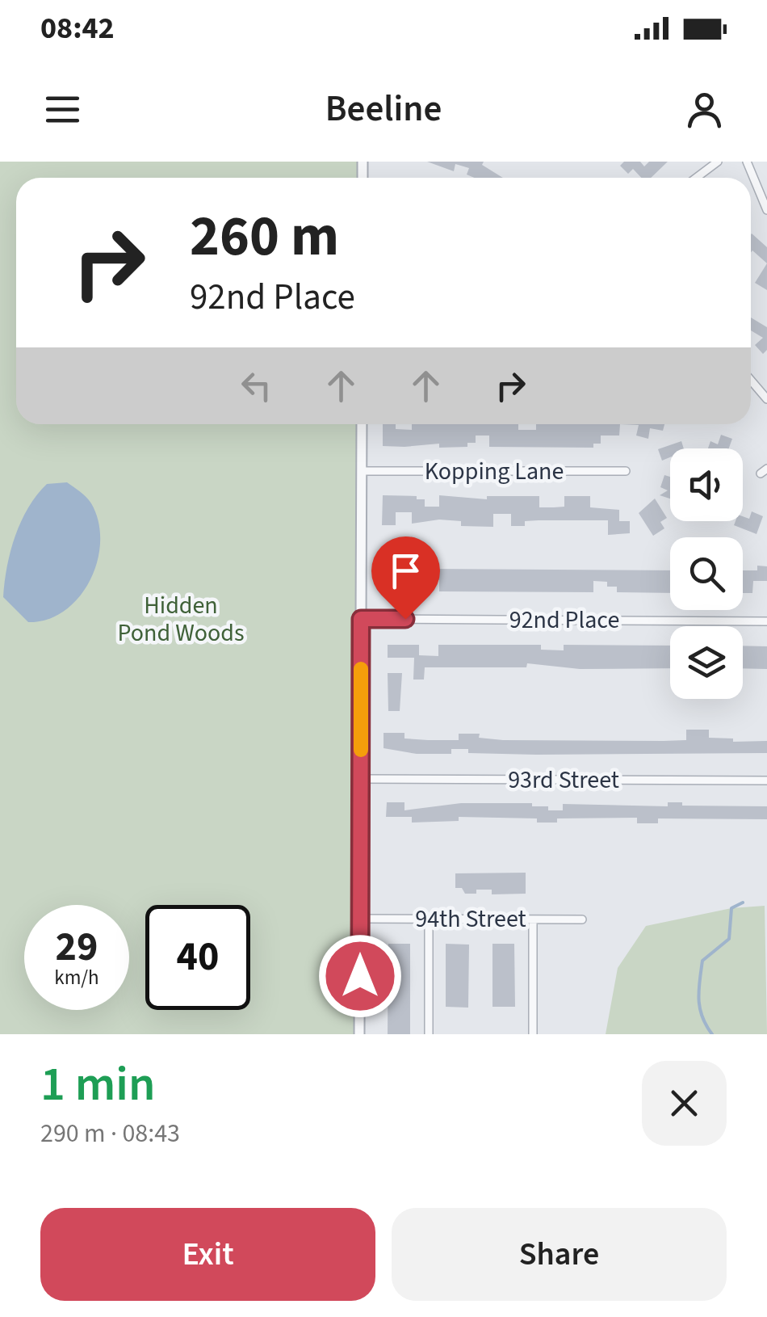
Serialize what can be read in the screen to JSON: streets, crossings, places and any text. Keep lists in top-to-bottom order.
{
  "streets": {
    "street": [
      "Kopping Lane",
      "92nd Place",
      "93rd Street",
      "94th Street"
    ]
  },
  "parks": ["Hidden Pond Woods"],
  "page": {
    "status": "08:42",
    "header": "Beeline",
    "turn": ["260 m", "92nd Place"],
    "speed": "29 km/h",
    "limit": "40",
    "heading": ["1 min", "290 m · 08:43"],
    "buttons": ["Exit", "Share"]
  }
}
